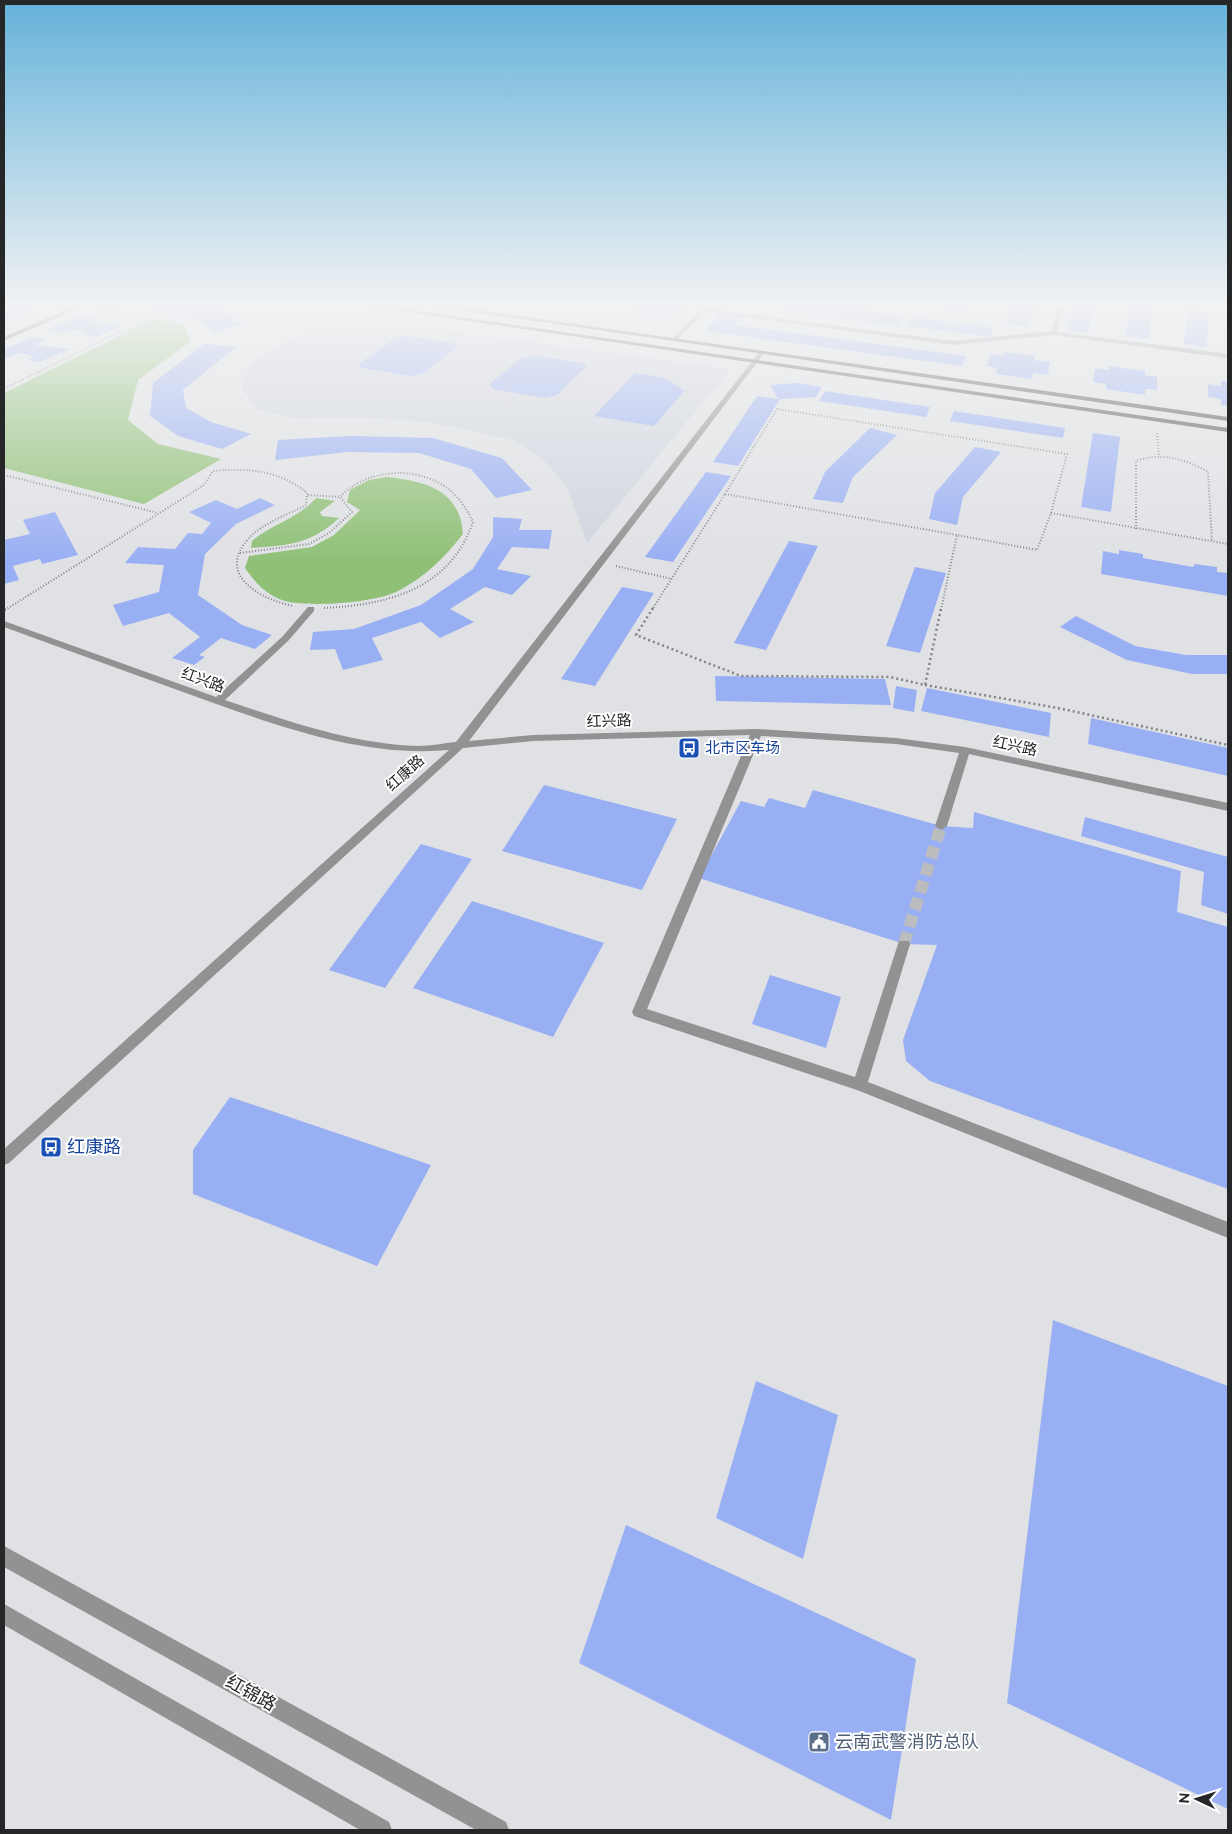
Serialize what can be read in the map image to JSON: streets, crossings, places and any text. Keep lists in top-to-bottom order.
{
  "streets": {
    "street": ["红兴路", "红康路", "红锦路"]
  },
  "crossings": [
    ["红兴路", "红康路"]
  ],
  "places": {
    "bus stop": ["北市区车场", "红康路"],
    "public building": ["云南武警消防总队"]
  },
  "north": "left"
}
